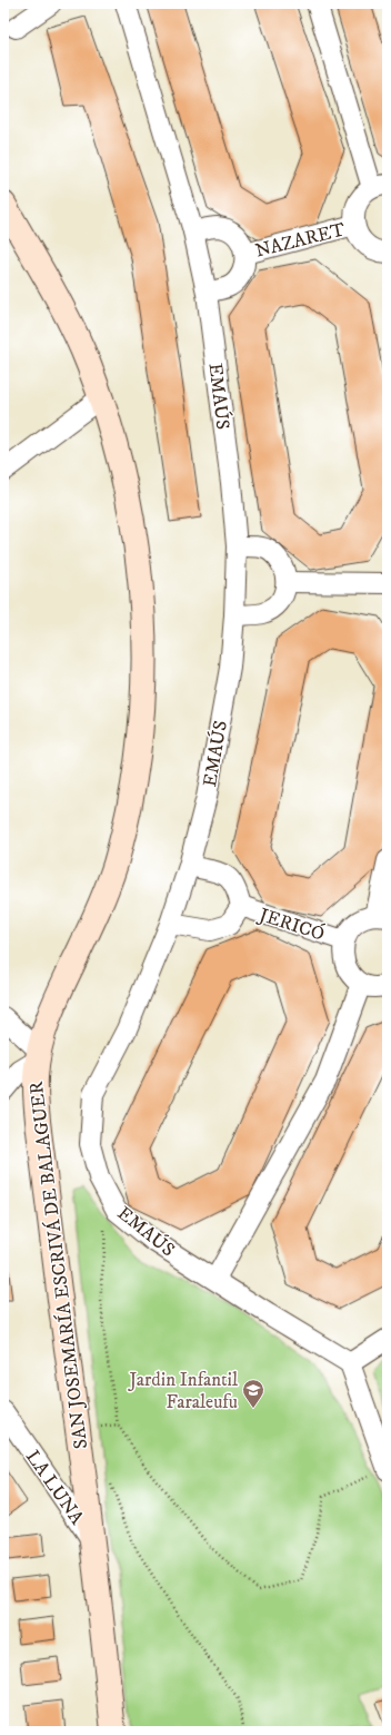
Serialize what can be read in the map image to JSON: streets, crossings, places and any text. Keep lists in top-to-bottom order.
{
  "streets": {
    "street": [
      "NAZARET",
      "EMAÚS",
      "JERICÓ",
      "SAN JOSEMARÍA ESCRIVÁ DE BALAGUER",
      "LA LUNA"
    ]
  },
  "crossings": [
    ["NAZARET", "EMAÚS"],
    ["EMAÚS", "JERICÓ"],
    ["SAN JOSEMARÍA ESCRIVÁ DE BALAGUER", "LA LUNA"]
  ],
  "places": {
    "school or university": ["Jardin Infantil Faraleufu"]
  }
}
